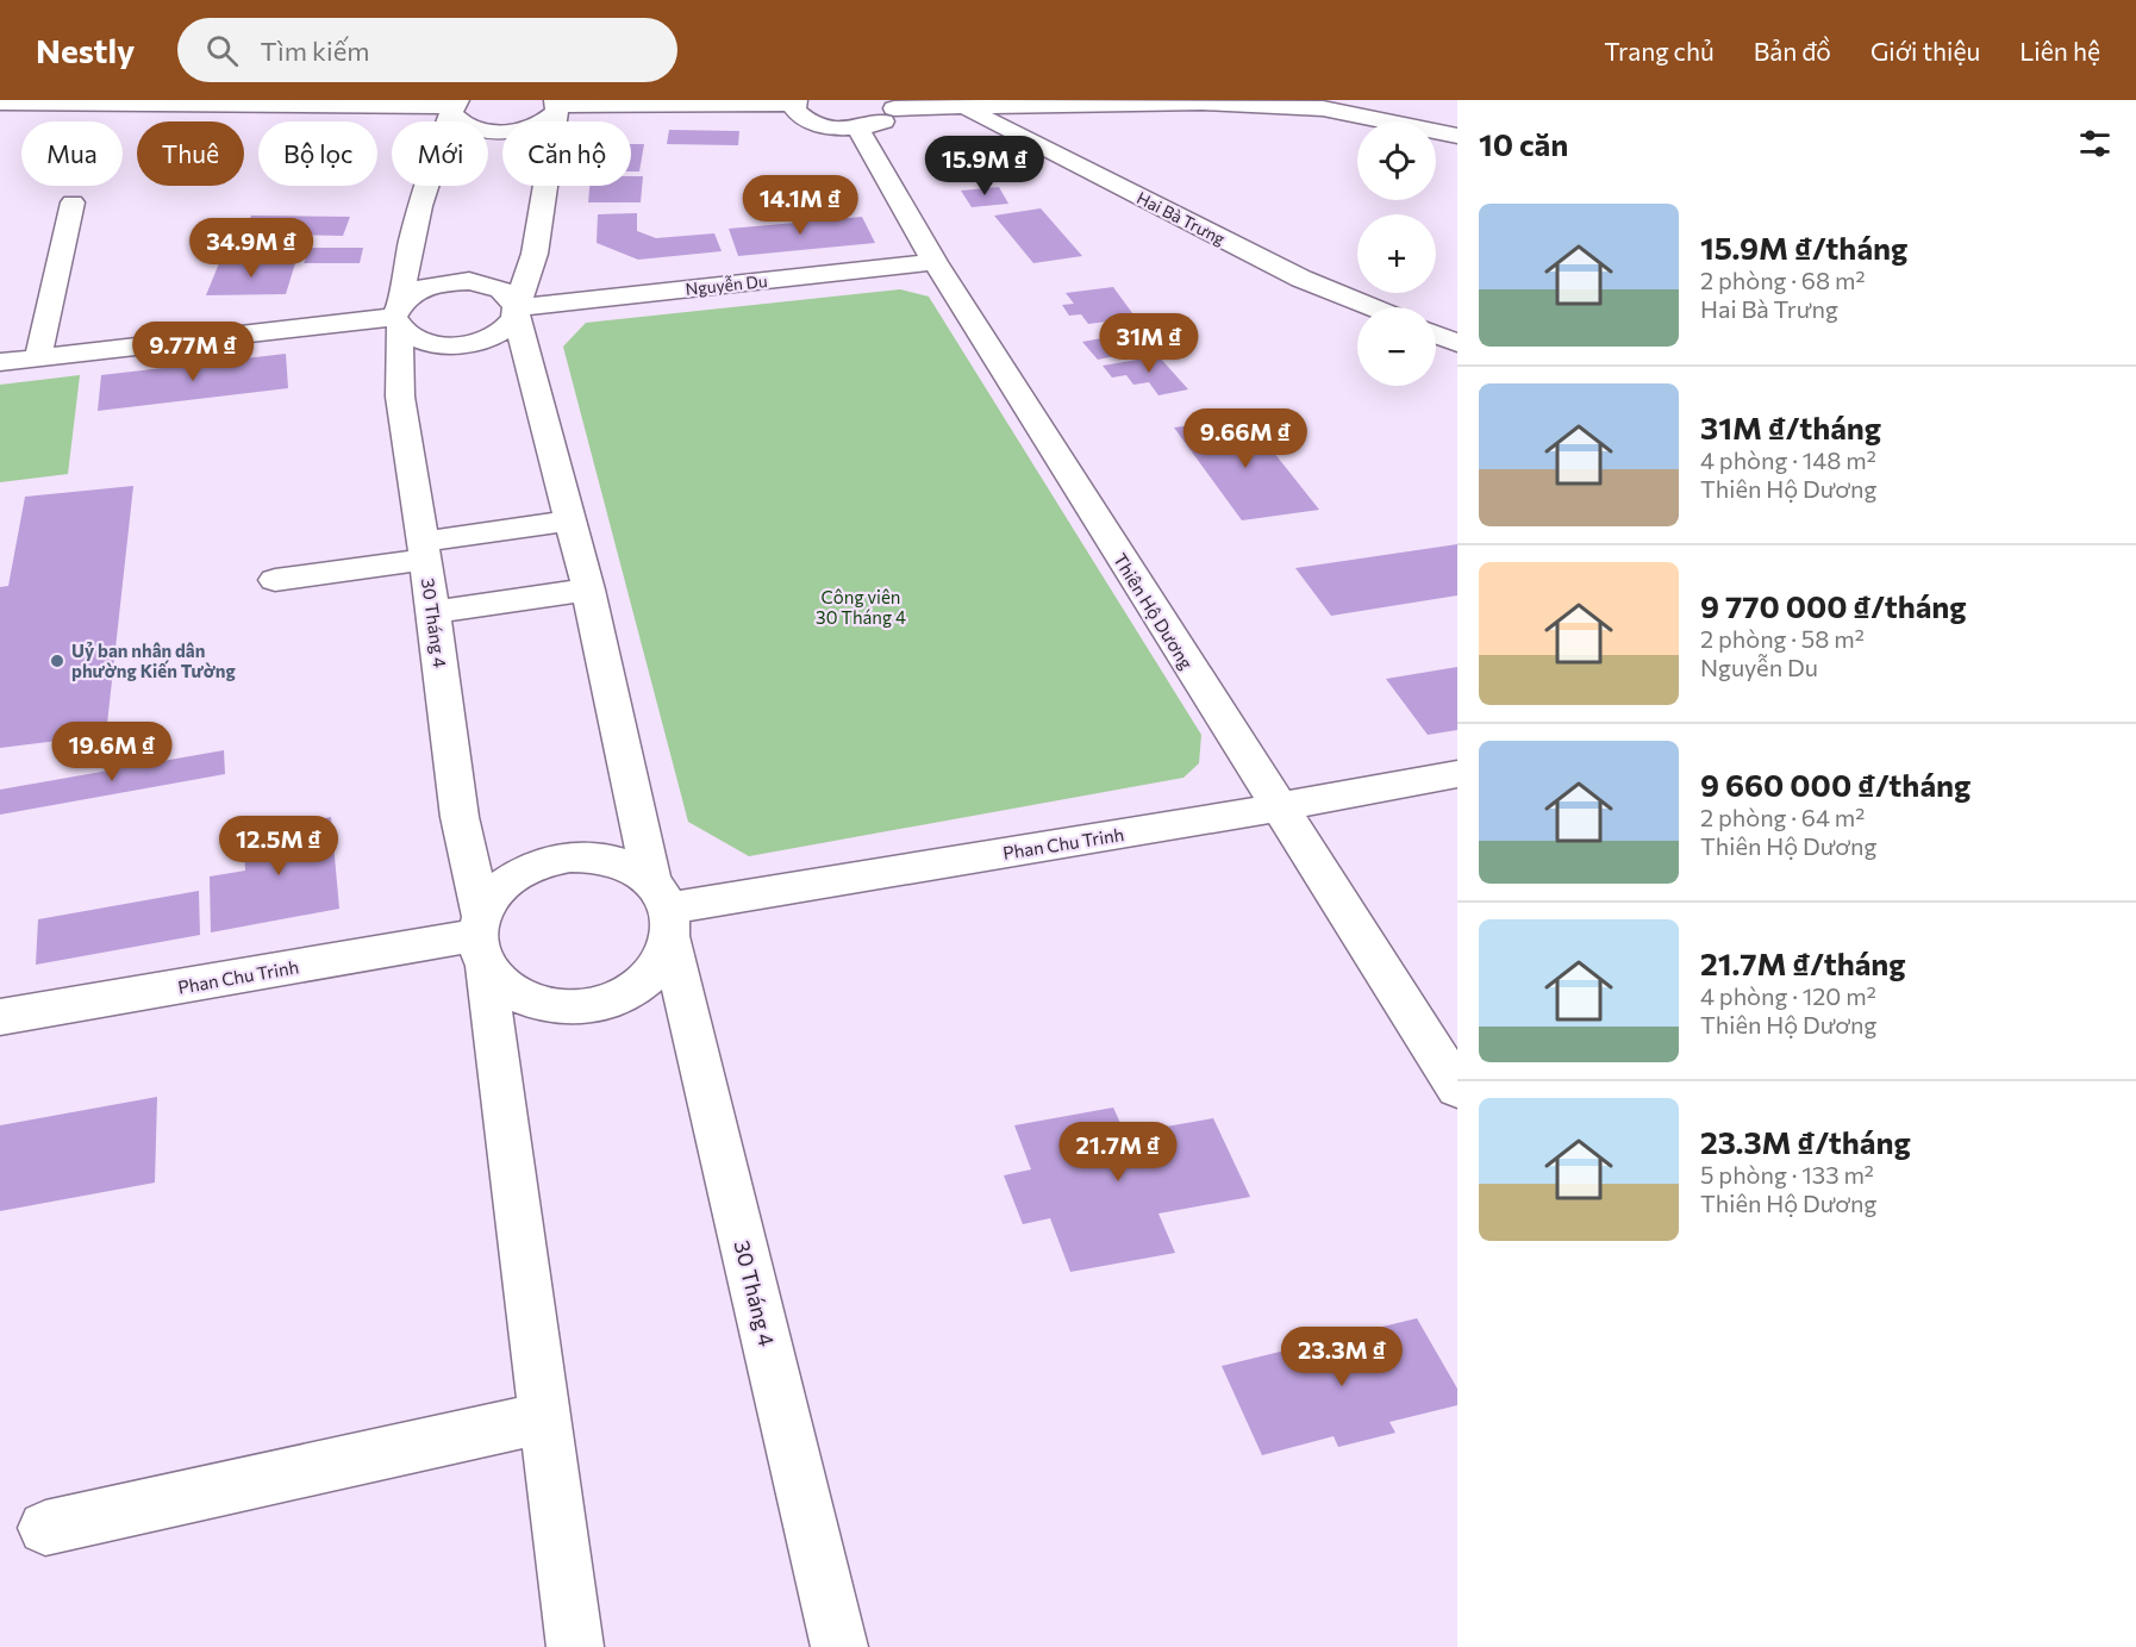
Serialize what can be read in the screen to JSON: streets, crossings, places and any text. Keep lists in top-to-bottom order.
{
  "streets": {
    "street": [
      "Hai Bà Trưng",
      "Nguyễn Du",
      "Thiên Hộ Dương",
      "30 Tháng 4",
      "Phan Chu Trinh"
    ]
  },
  "crossings": [
    ["Nguyễn Du", "Thiên Hộ Dương"],
    ["Nguyễn Du", "30 Tháng 4"],
    ["Thiên Hộ Dương", "Phan Chu Trinh"],
    ["30 Tháng 4", "Phan Chu Trinh"]
  ],
  "parks": ["Công viên 30 Tháng 4"],
  "places": ["Uỷ ban nhân dân phường Kiến Tường"],
  "page": {
    "header": "Nestly",
    "search": "Tìm kiếm",
    "nav": [
      "Trang chủ",
      "Bản đồ",
      "Giới thiệu",
      "Liên hệ"
    ],
    "heading": "10 căn",
    "map_buttons": ["+", "−"],
    "chip": [
      "Mua",
      "Thuê",
      "Bộ lọc",
      "Mới",
      "Căn hộ"
    ],
    "price": [
      "15.9M ₫",
      "14.1M ₫",
      "34.9M ₫",
      "31M ₫",
      "9.77M ₫",
      "9.66M ₫",
      "19.6M ₫",
      "12.5M ₫",
      "21.7M ₫",
      "23.3M ₫"
    ],
    "list": [
      {
        "name": "15.9M ₫/tháng",
        "note": "2 phòng · 68 m² · Hai Bà Trưng"
      },
      {
        "name": "31M ₫/tháng",
        "note": "4 phòng · 148 m² · Thiên Hộ Dương"
      },
      {
        "name": "9 770 000 ₫/tháng",
        "note": "2 phòng · 58 m² · Nguyễn Du"
      },
      {
        "name": "9 660 000 ₫/tháng",
        "note": "2 phòng · 64 m² · Thiên Hộ Dương"
      },
      {
        "name": "21.7M ₫/tháng",
        "note": "4 phòng · 120 m² · Thiên Hộ Dương"
      },
      {
        "name": "23.3M ₫/tháng",
        "note": "5 phòng · 133 m² · Thiên Hộ Dương"
      }
    ]
  }
}
